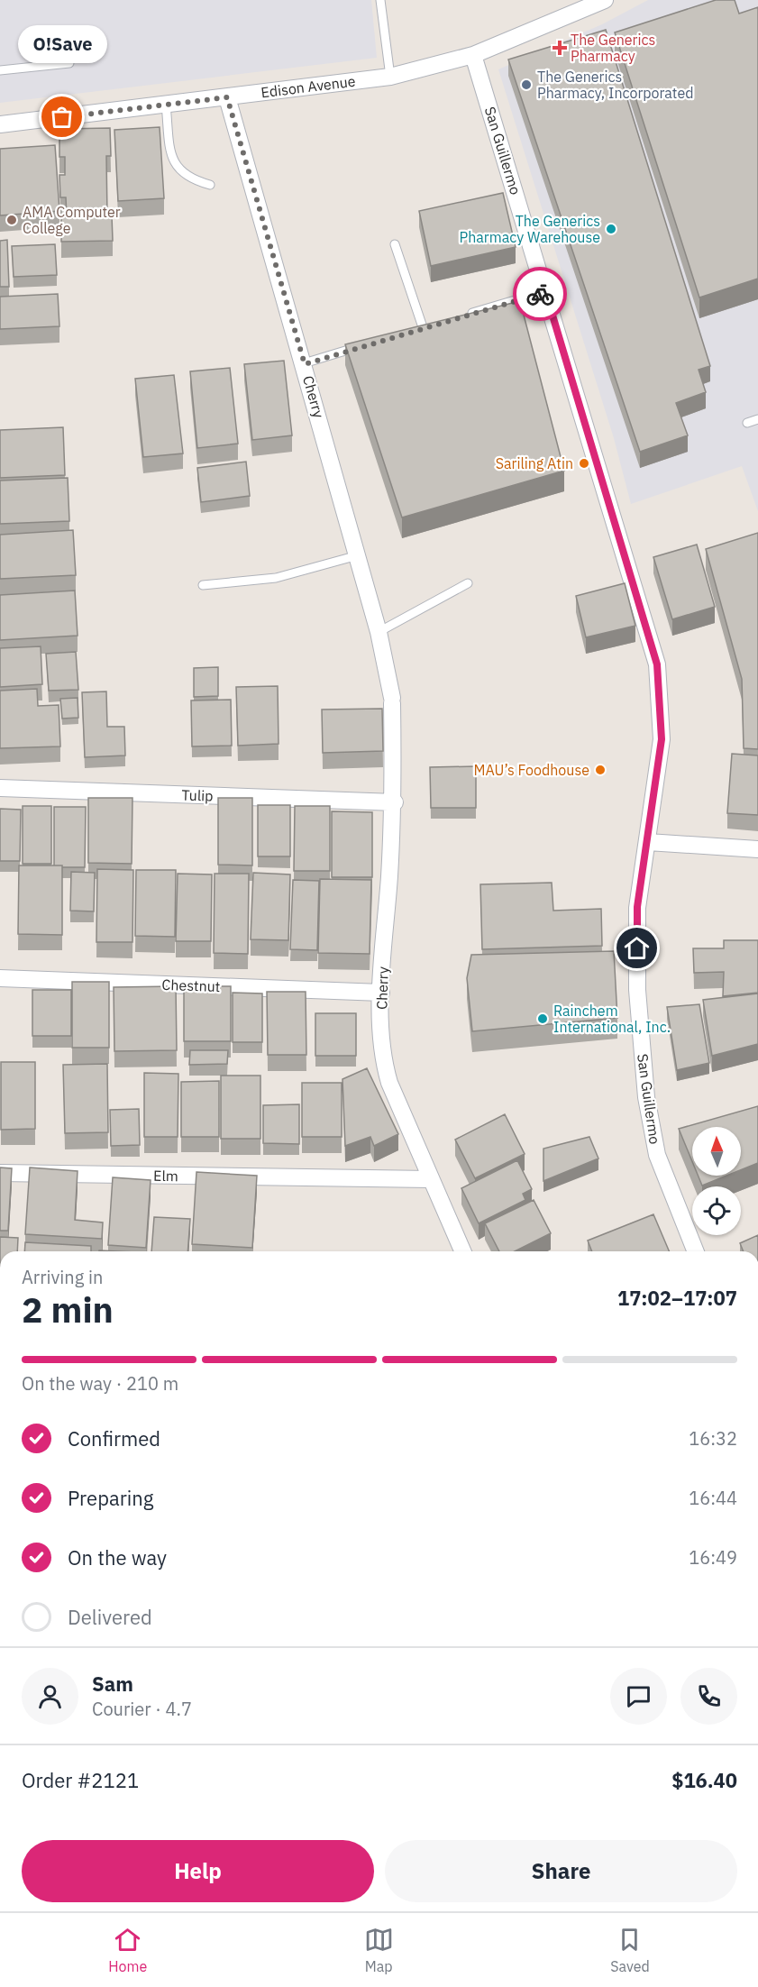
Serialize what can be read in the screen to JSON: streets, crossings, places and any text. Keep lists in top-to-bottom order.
{
  "streets": {
    "street": [
      "Edison Avenue",
      "San Guillermo",
      "Cherry",
      "Tulip",
      "Chestnut",
      "Elm"
    ]
  },
  "crossings": [
    ["Edison Avenue", "San Guillermo"],
    ["Edison Avenue", "Cherry"],
    ["Cherry", "Tulip"],
    ["Cherry", "Chestnut"],
    ["Cherry", "Elm"]
  ],
  "places": {
    "health": ["The Generics Pharmacy"],
    "other": [
      "The Generics Pharmacy, Incorporated",
      "O!Save",
      "AMA Computer College",
      "The Generics Pharmacy Warehouse",
      "Sariling Atin",
      "MAU’s Foodhouse",
      "Rainchem International, Inc."
    ]
  },
  "north": "top",
  "page": {
    "bubble": "O!Save",
    "heading": ["2 min", "Arriving in", "17:02–17:07"],
    "panel": [
      "Sam",
      "Courier · 4.7",
      "Order #2121",
      "$16.40"
    ],
    "bar": "On the way · 210 m",
    "list": [
      ["Confirmed", "16:32"],
      ["Preparing", "16:44"],
      ["On the way", "16:49"],
      "Delivered"
    ],
    "buttons": ["Help", "Share"],
    "tabs": ["Home", "Map", "Saved"]
  }
}
